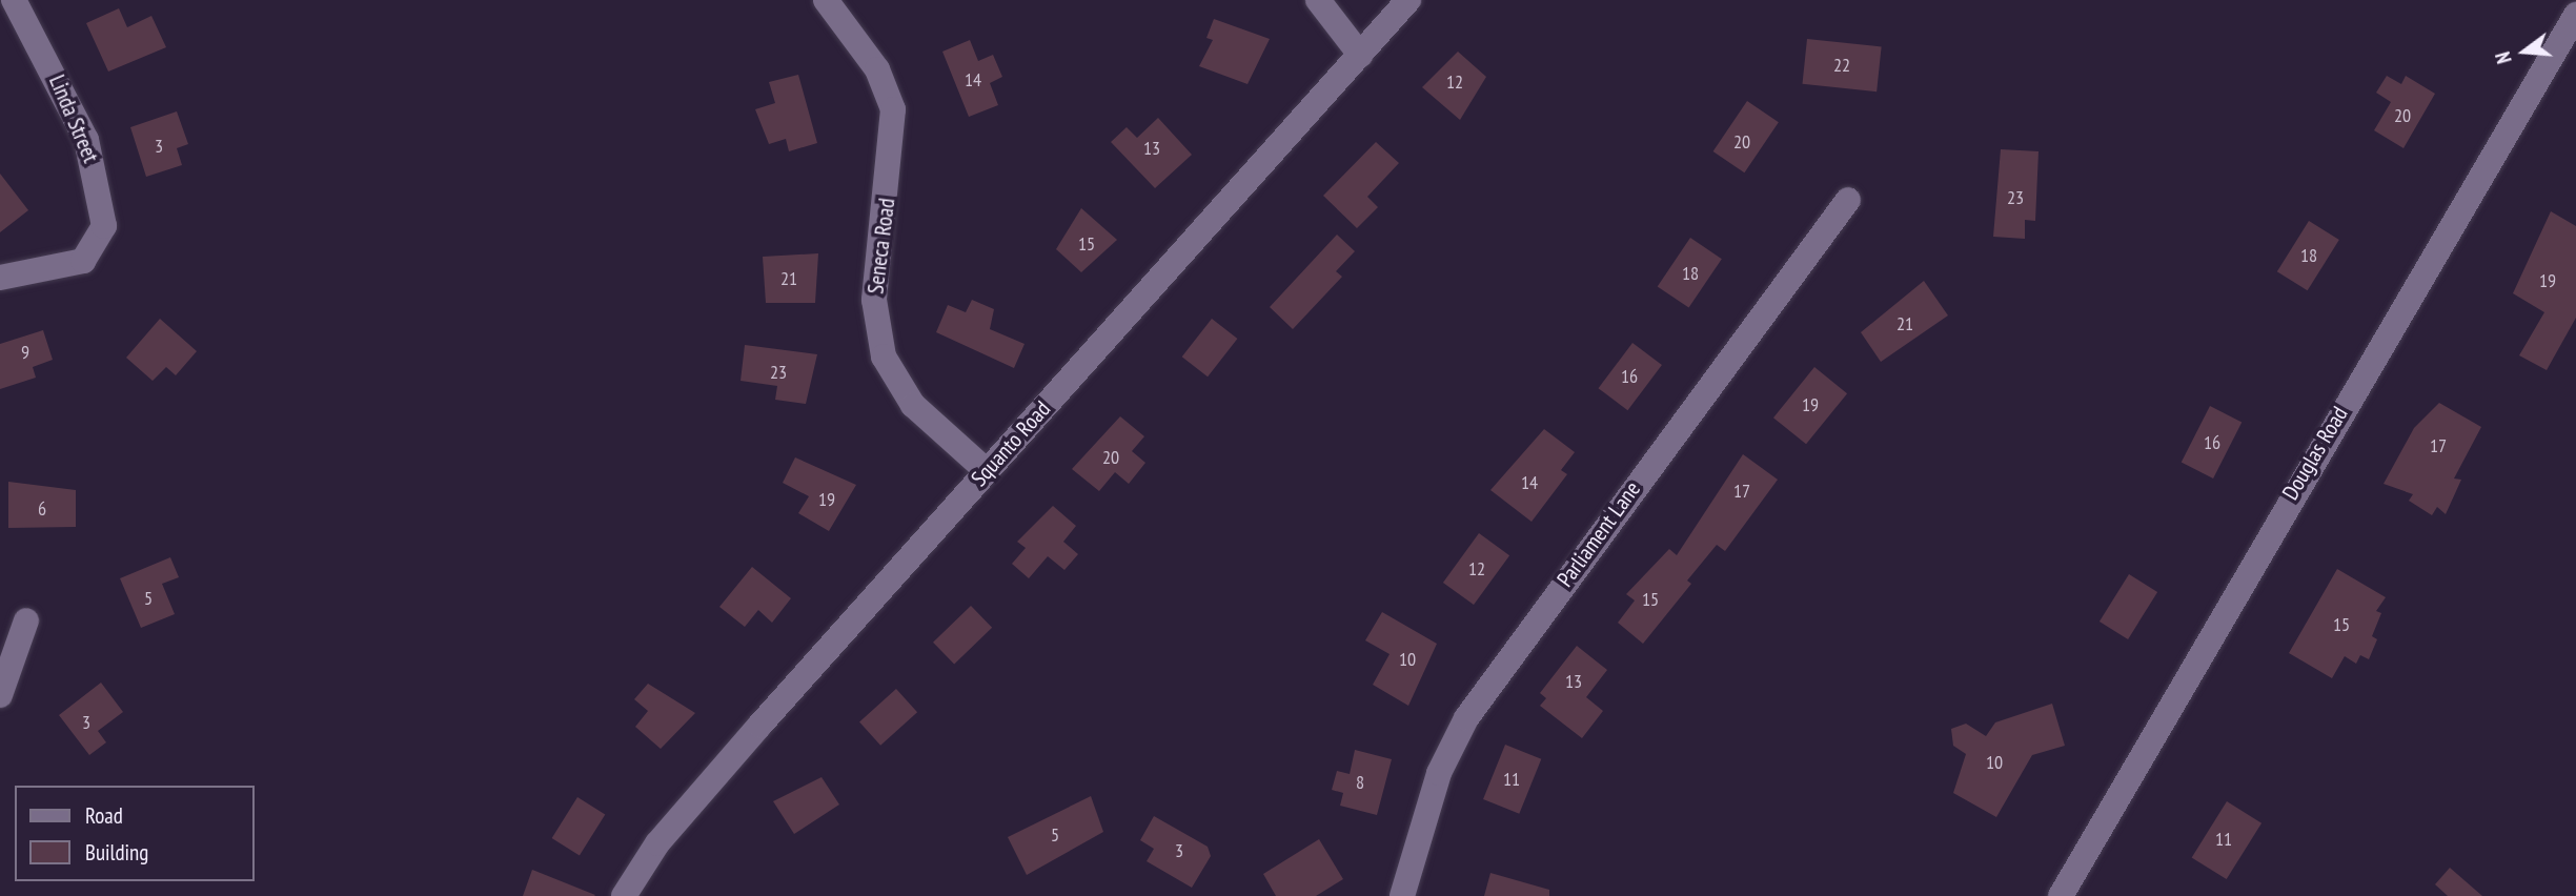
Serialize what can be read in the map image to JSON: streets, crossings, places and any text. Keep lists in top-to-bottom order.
{
  "streets": {
    "street": [
      "Linda Street",
      "Seneca Road",
      "Squanto Road",
      "Douglas Road",
      "Parliament Lane"
    ]
  },
  "crossings": [
    ["Seneca Road", "Squanto Road"]
  ],
  "house_numbers": [
    "22",
    "14",
    "12",
    "20",
    "20",
    "3",
    "13",
    "23",
    "15",
    "18",
    "18",
    "21",
    "19",
    "21",
    "9",
    "23",
    "16",
    "19",
    "16",
    "17",
    "20",
    "14",
    "17",
    "19",
    "6",
    "12",
    "5",
    "15",
    "15",
    "10",
    "13",
    "3",
    "10",
    "11",
    "8",
    "5",
    "11",
    "3"
  ],
  "legend": ["Road", "Building"],
  "north": "left"
}
